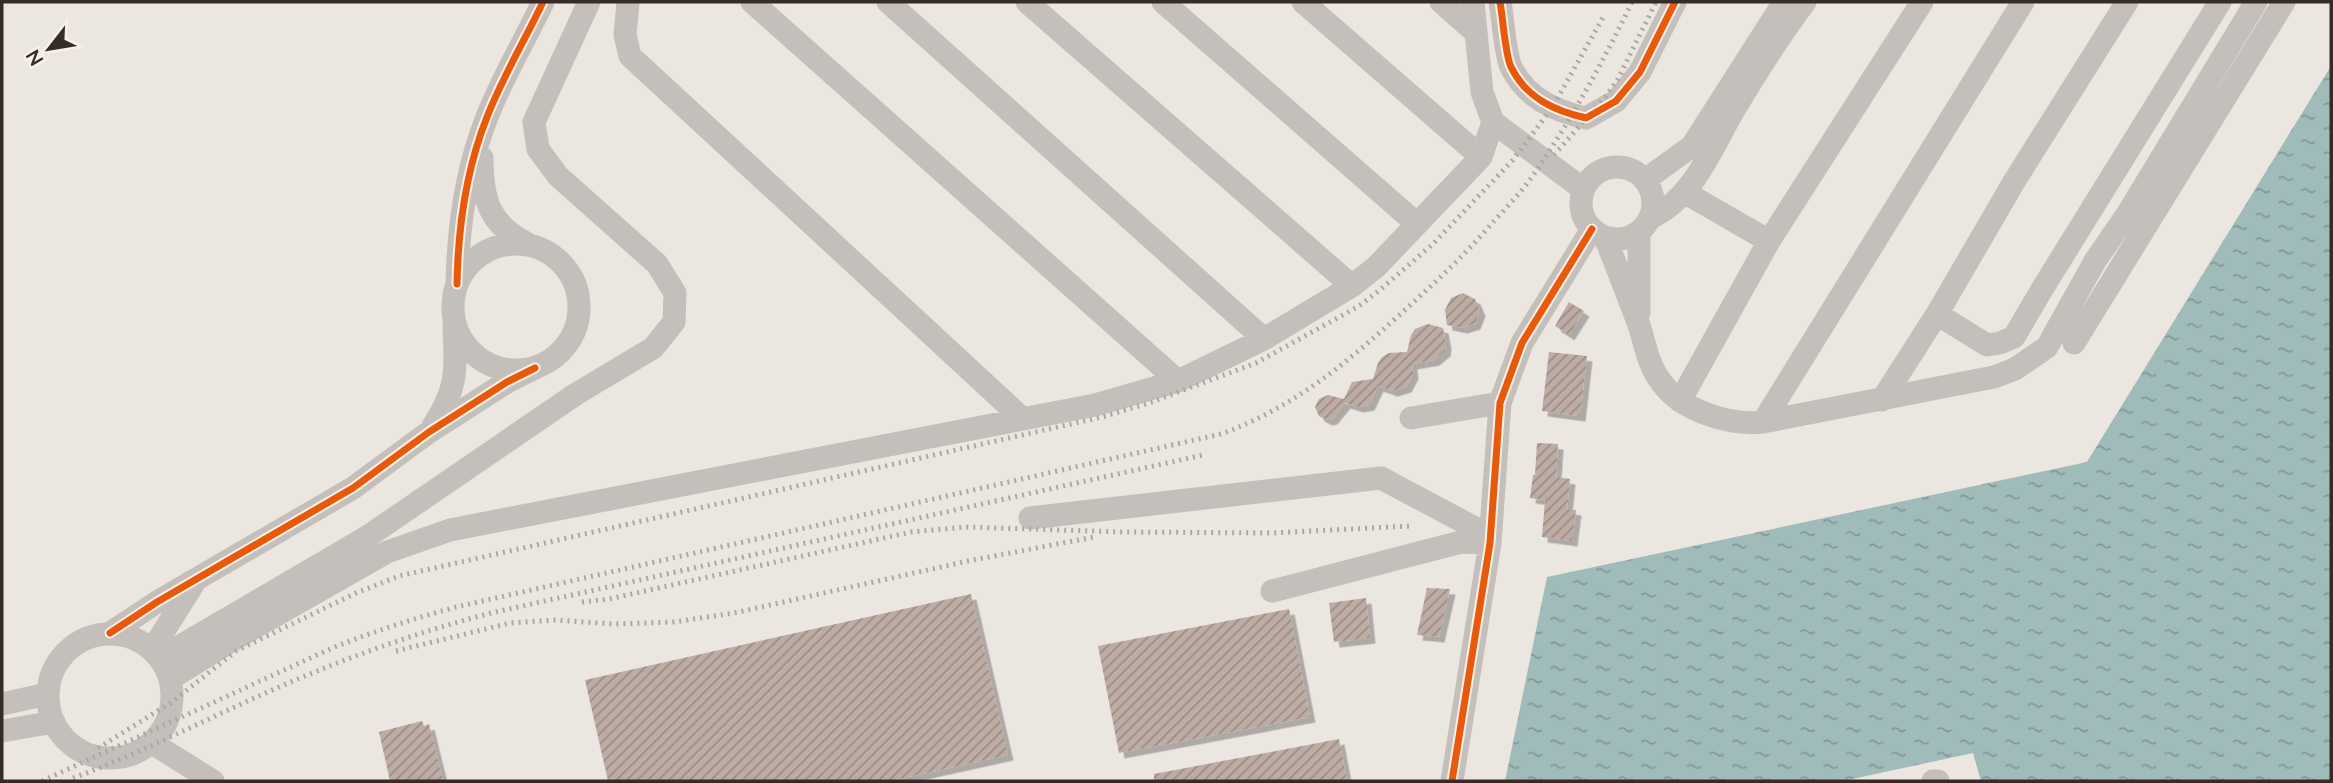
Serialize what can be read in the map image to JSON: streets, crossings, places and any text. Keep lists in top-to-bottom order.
{
  "north": "bottom left"
}
